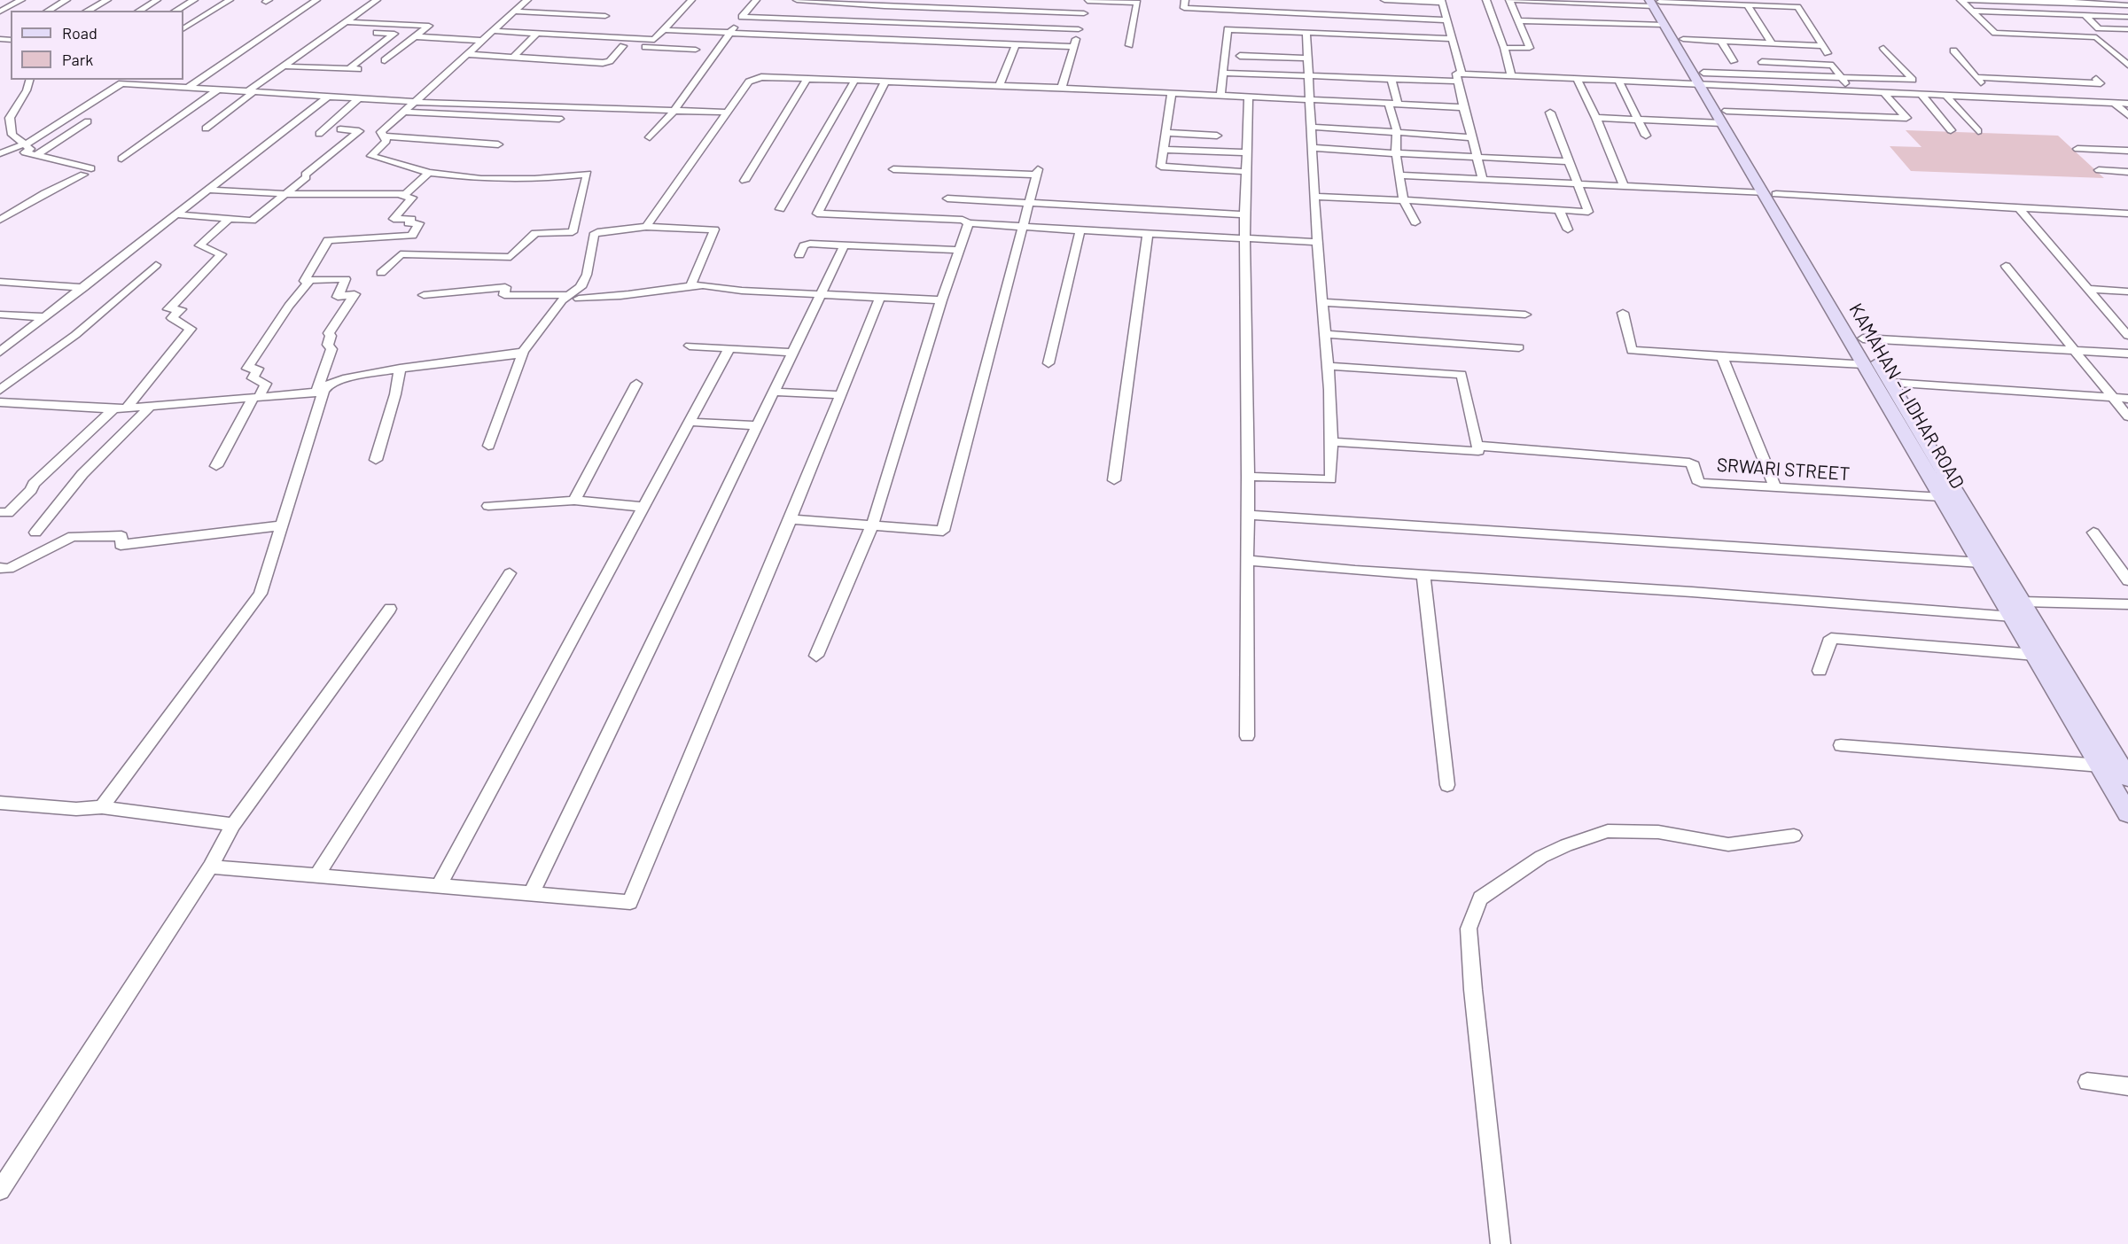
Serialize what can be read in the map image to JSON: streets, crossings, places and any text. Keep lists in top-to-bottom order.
{
  "streets": {
    "main road": ["KAMAHAN - LIDHAR ROAD"],
    "street": ["SRWARI STREET"]
  },
  "crossings": [
    ["KAMAHAN - LIDHAR ROAD", "SRWARI STREET"]
  ],
  "legend": ["Road", "Park"]
}
